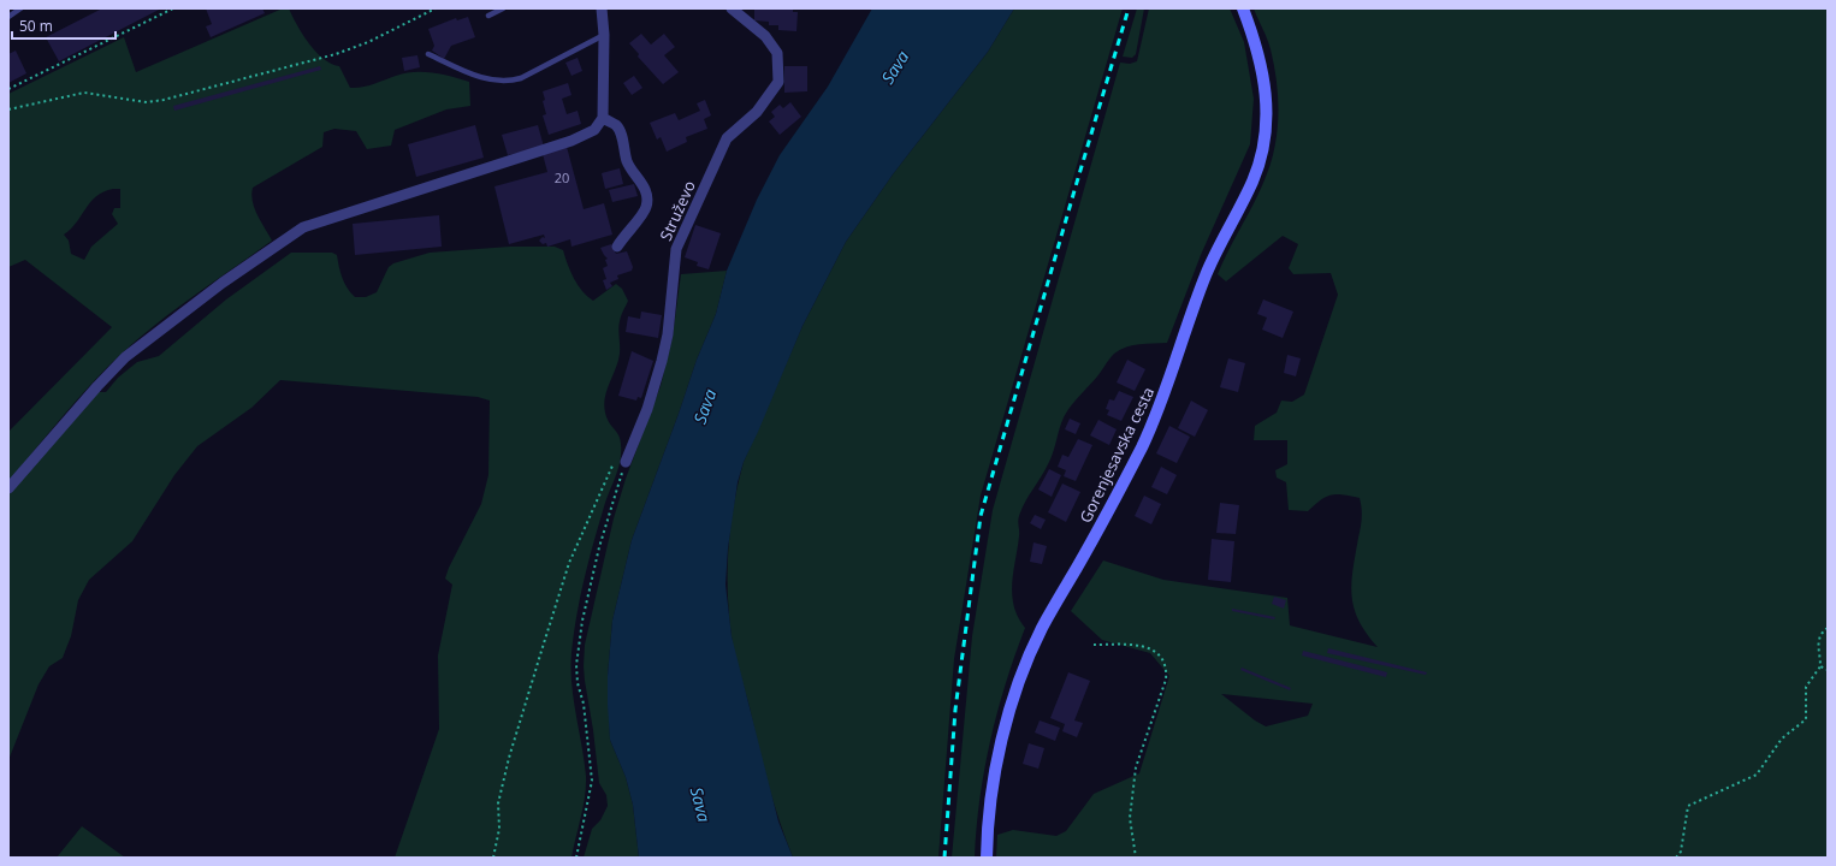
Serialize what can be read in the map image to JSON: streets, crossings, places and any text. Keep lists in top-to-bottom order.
{
  "streets": {
    "street": ["Struževo", "Gorenjesavska cesta"]
  },
  "water": ["Sava"],
  "house_numbers": ["20"],
  "scale_bar": "50 m"
}
